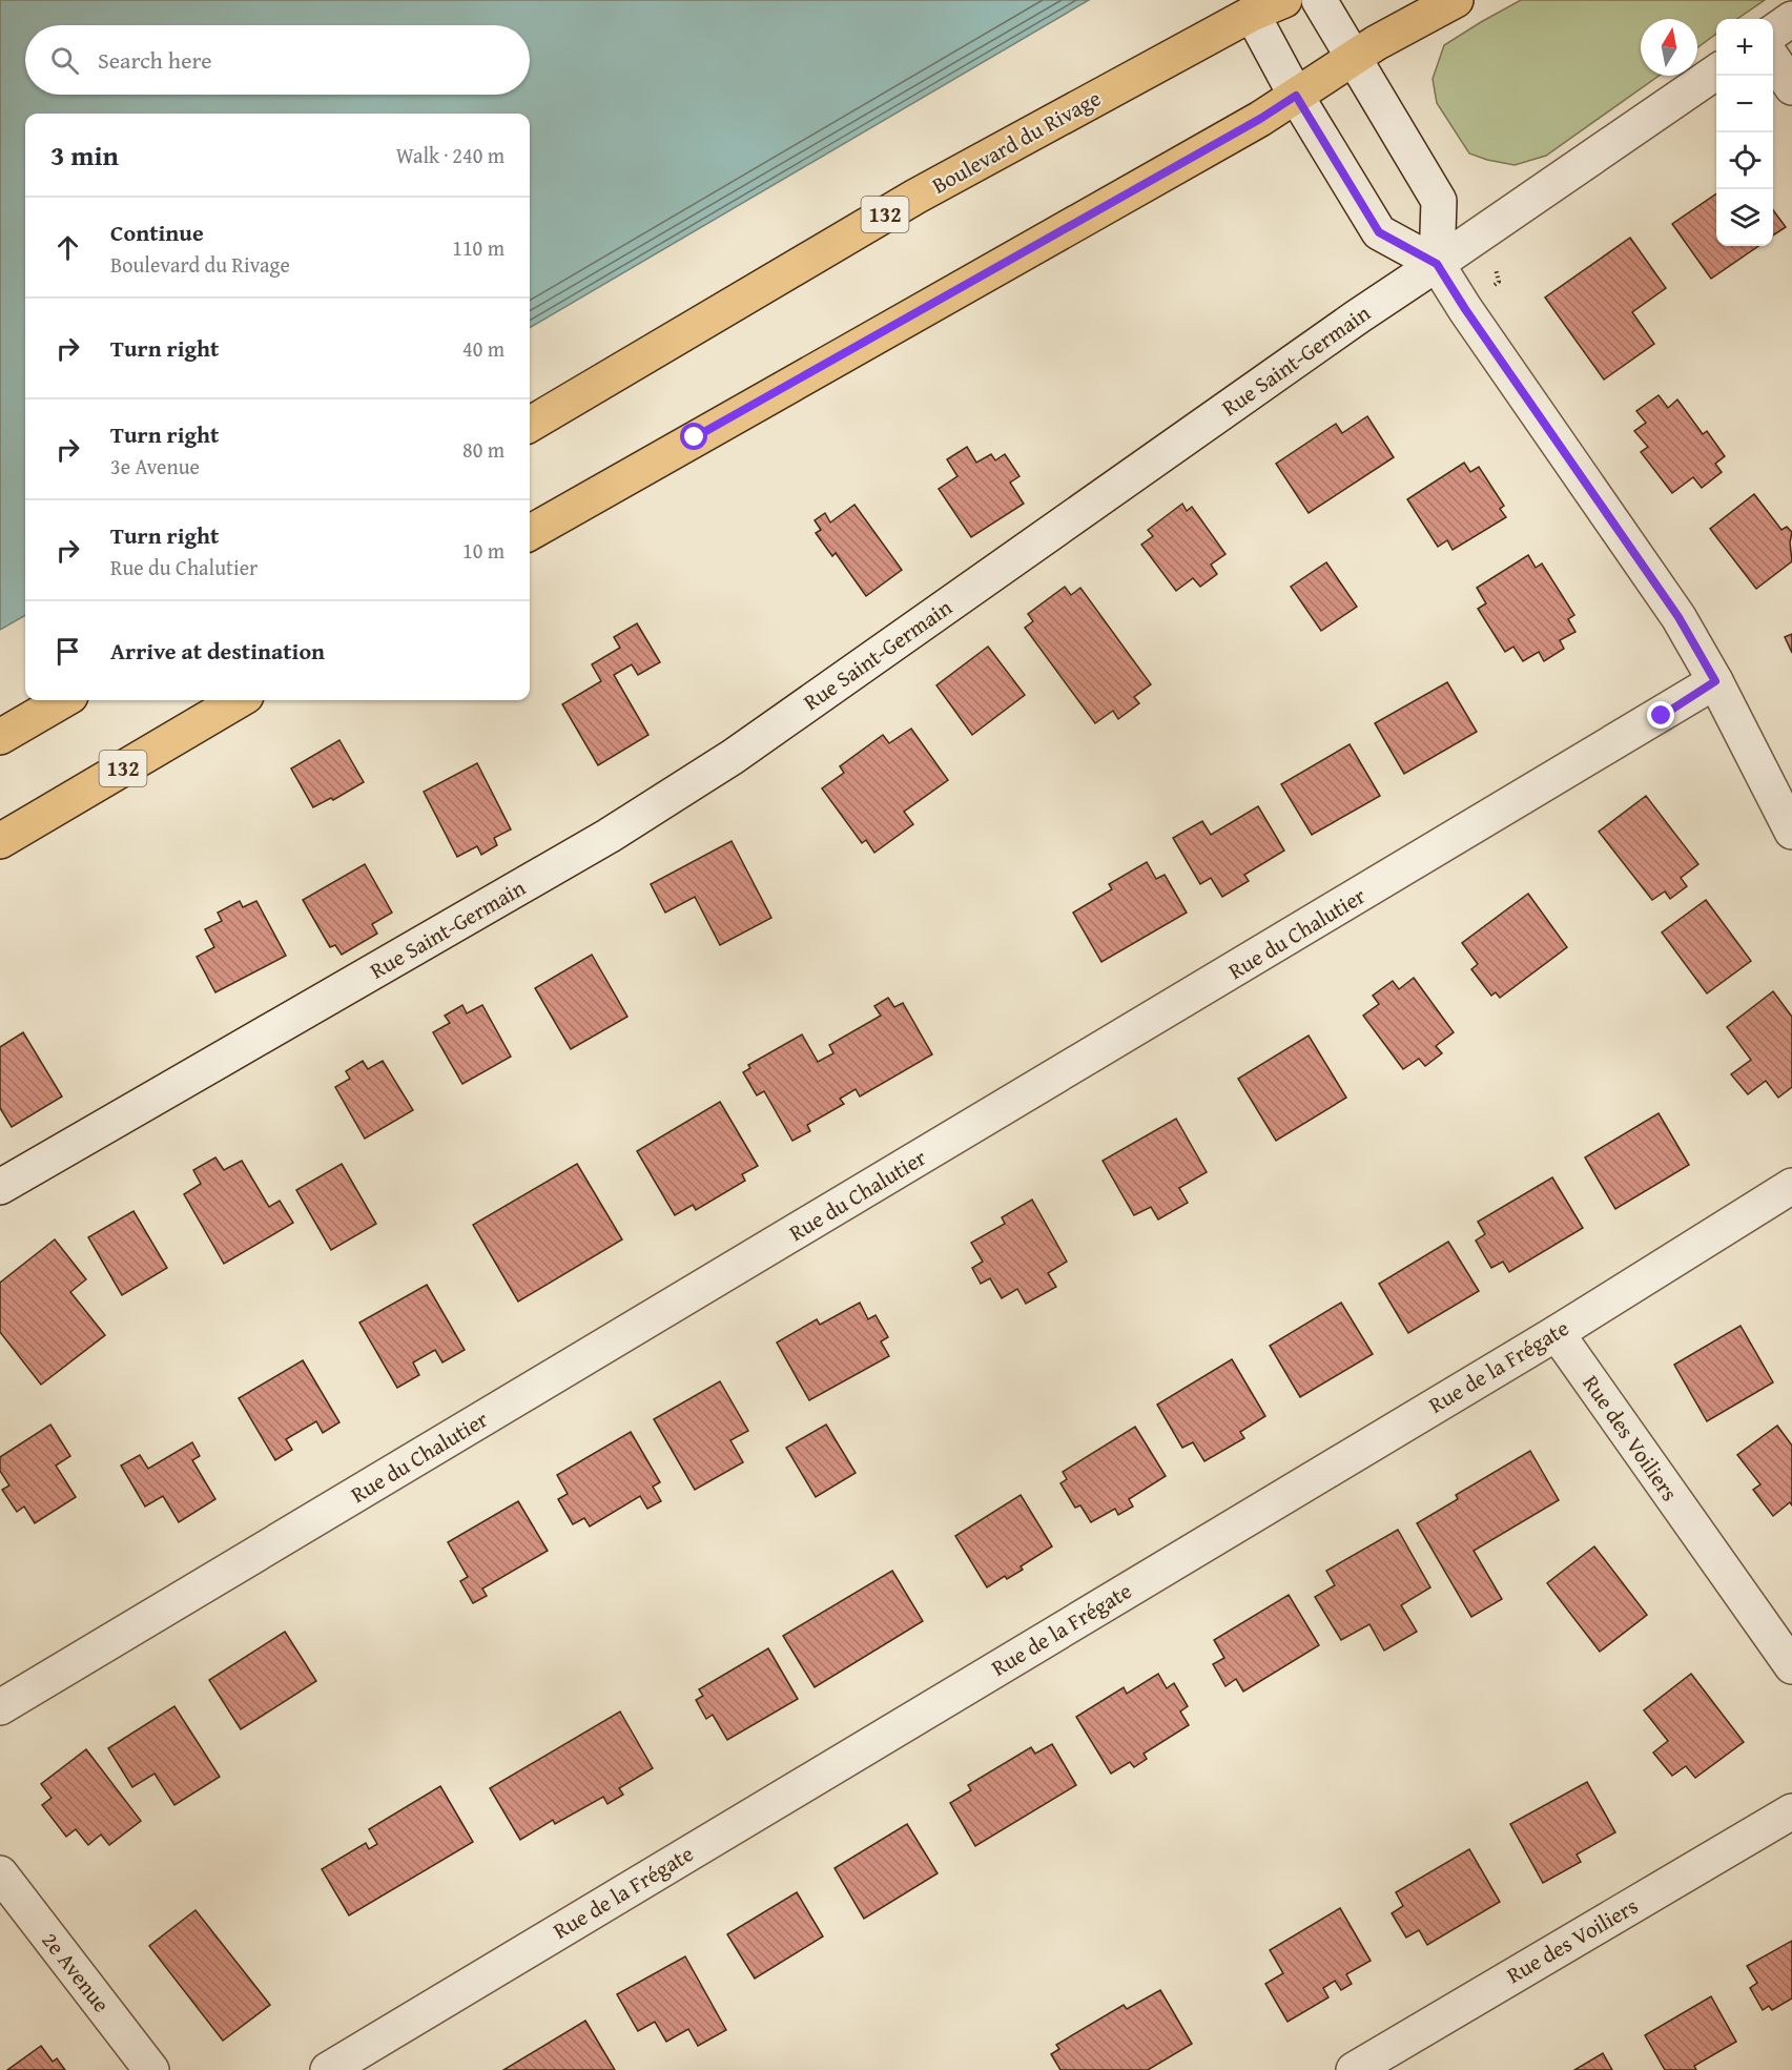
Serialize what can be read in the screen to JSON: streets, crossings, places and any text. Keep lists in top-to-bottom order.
{
  "streets": {
    "main road": ["Boulevard du Rivage", "132"],
    "street": [
      "Rue Saint-Germain",
      "Rue du Chalutier",
      "Rue de la Frégate",
      "Rue des Voiliers",
      "2e Avenue"
    ]
  },
  "crossings": [
    ["Rue de la Frégate", "Rue des Voiliers"]
  ],
  "north": "top",
  "page": {
    "map_buttons": ["+", "−"],
    "search": "Search here",
    "heading": ["3 min", "Walk · 240 m"],
    "list": [
      ["Continue", "Boulevard du Rivage", "110 m"],
      ["Turn right", "40 m"],
      ["Turn right", "3e Avenue", "80 m"],
      ["Turn right", "Rue du Chalutier", "10 m"],
      "Arrive at destination"
    ]
  }
}
